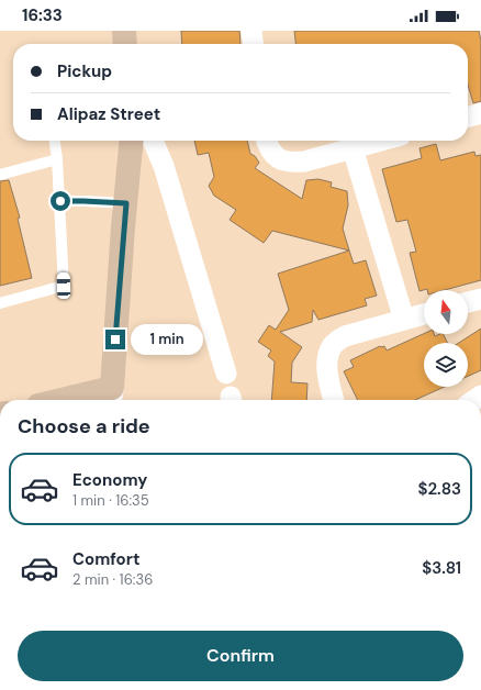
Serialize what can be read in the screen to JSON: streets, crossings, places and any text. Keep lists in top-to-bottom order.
{
  "north": "top",
  "page": {
    "status": "16:33",
    "banner": ["Pickup", "Alipaz Street"],
    "bubble": "1 min",
    "heading": "Choose a ride",
    "list": [
      {
        "name": "Economy",
        "note": "1 min · 16:35",
        "value": "$2.83"
      },
      {
        "name": "Comfort",
        "note": "2 min · 16:36",
        "value": "$3.81"
      }
    ],
    "buttons": "Confirm"
  }
}
